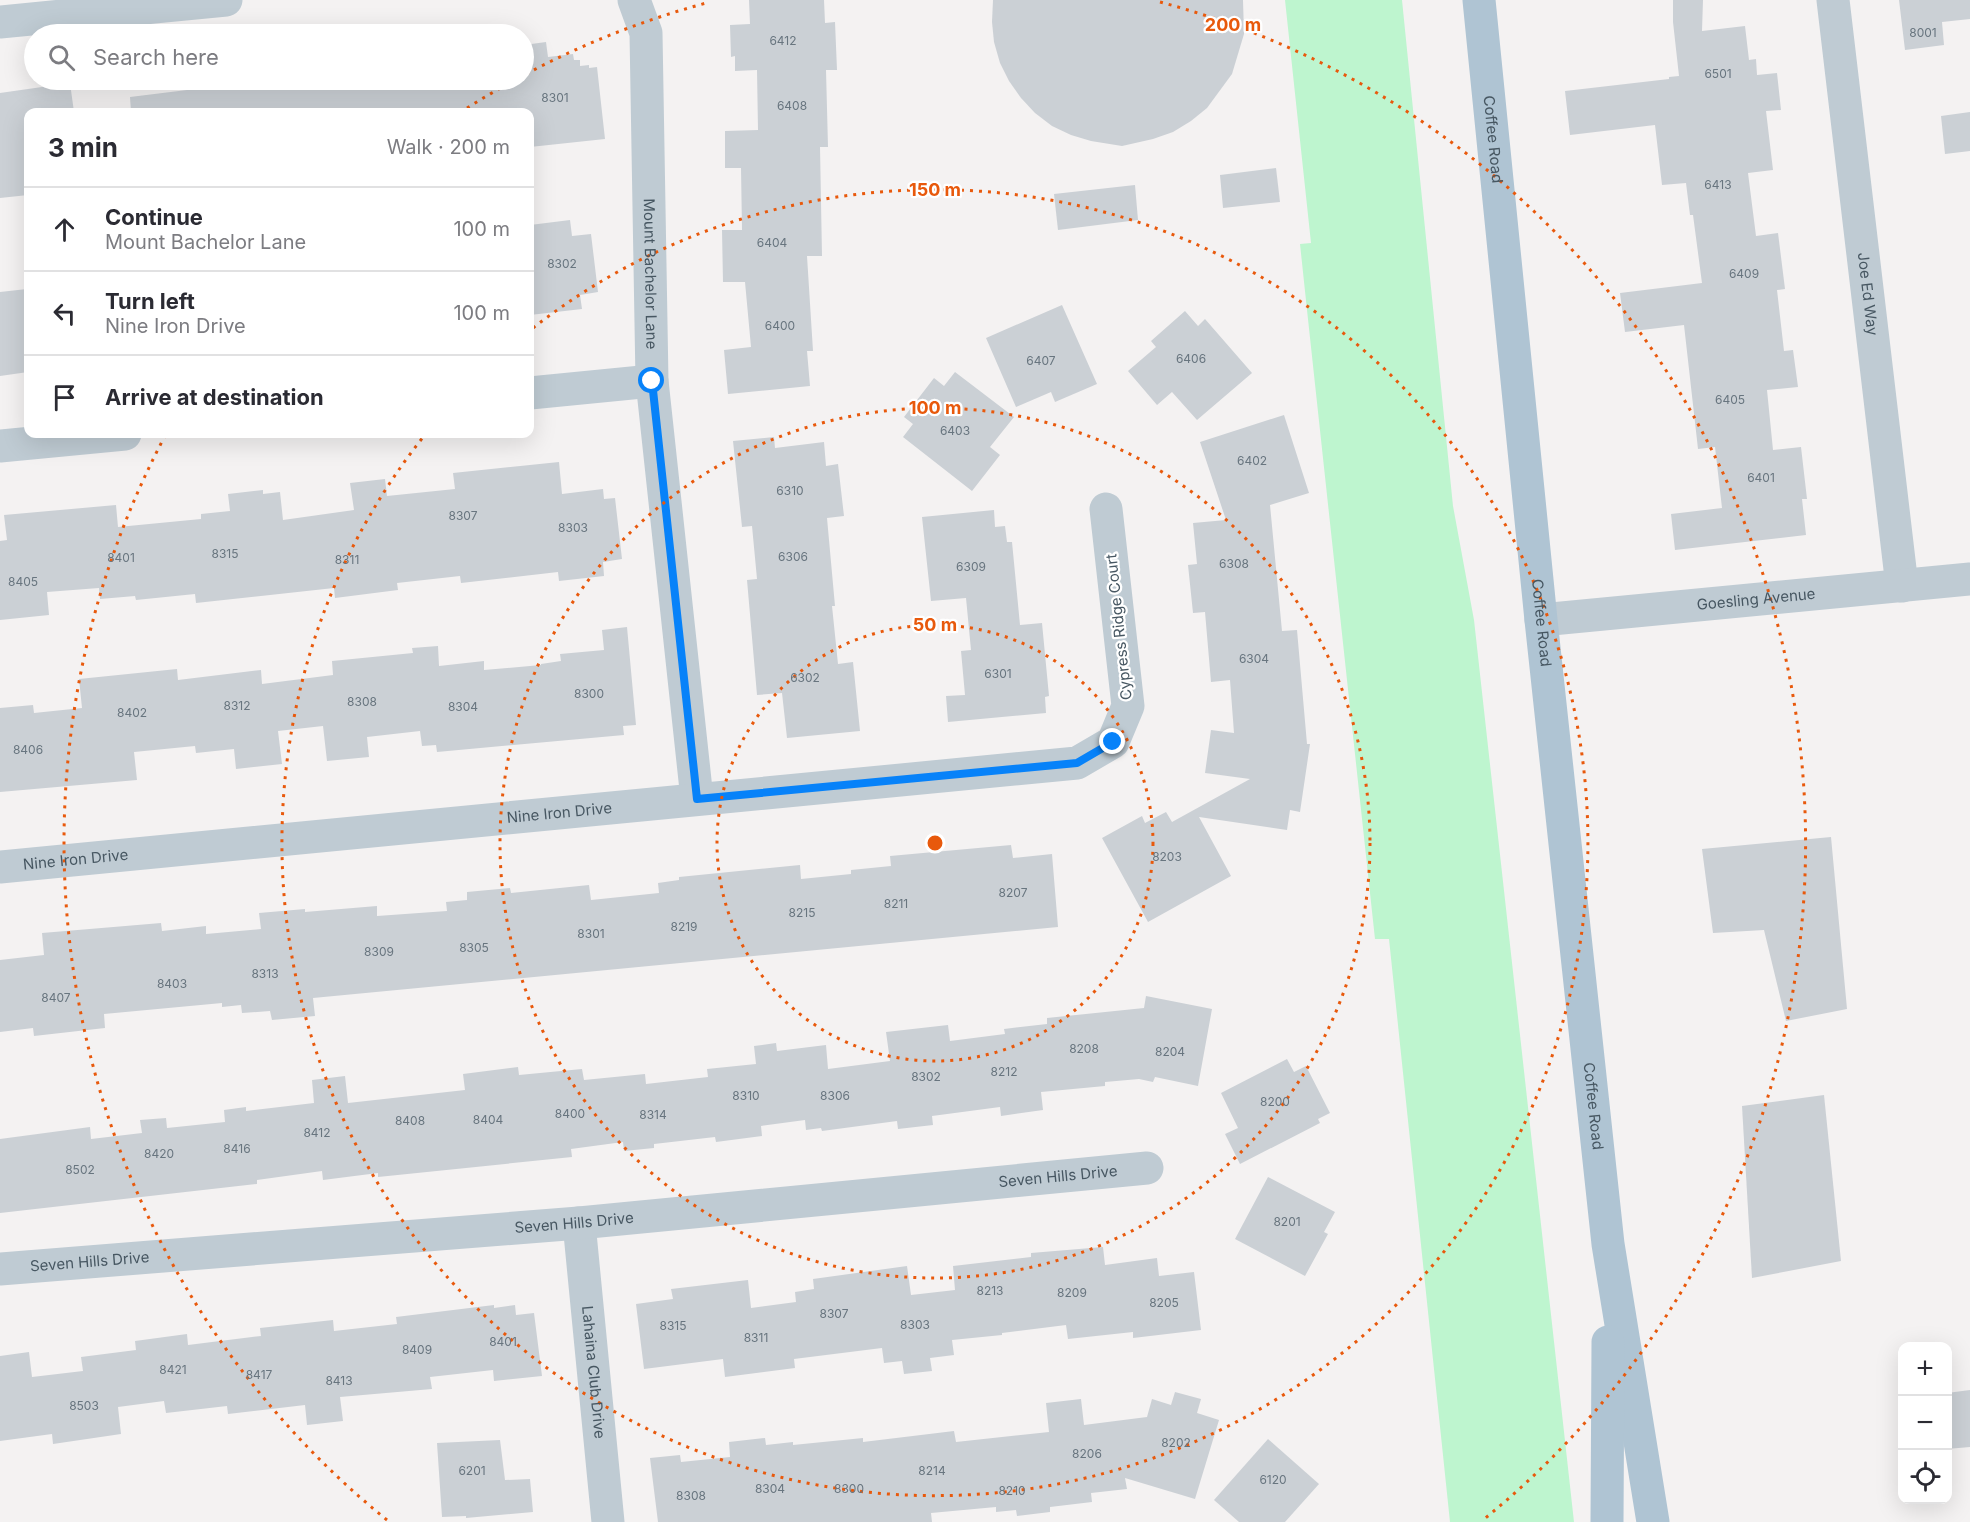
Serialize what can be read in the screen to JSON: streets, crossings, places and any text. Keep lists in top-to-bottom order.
{
  "streets": {
    "main road": ["Coffee Road"],
    "street": [
      "Mount Bachelor Lane",
      "Joe Ed Way",
      "Goesling Avenue",
      "Cypress Ridge Court",
      "Nine Iron Drive",
      "Seven Hills Drive",
      "Lahaina Club Drive"
    ]
  },
  "crossings": [
    ["Coffee Road", "Goesling Avenue"],
    ["Mount Bachelor Lane", "Nine Iron Drive"],
    ["Joe Ed Way", "Goesling Avenue"],
    ["Cypress Ridge Court", "Nine Iron Drive"],
    ["Seven Hills Drive", "Lahaina Club Drive"]
  ],
  "house_numbers": [
    "8001",
    "6412",
    "6501",
    "8301",
    "6408",
    "6413",
    "6404",
    "8302",
    "6409",
    "6400",
    "6406",
    "6407",
    "6405",
    "6403",
    "6402",
    "6401",
    "6310",
    "8307",
    "8303",
    "8315",
    "6306",
    "8401",
    "8311",
    "6308",
    "6309",
    "8405",
    "6304",
    "6301",
    "6302",
    "8300",
    "8308",
    "8312",
    "8304",
    "8402",
    "8406",
    "8203",
    "8207",
    "8211",
    "8215",
    "8219",
    "8301",
    "8305",
    "8309",
    "8313",
    "8403",
    "8407",
    "8208",
    "8204",
    "8212",
    "8302",
    "8310",
    "8306",
    "8200",
    "8400",
    "8314",
    "8404",
    "8408",
    "8412",
    "8416",
    "8420",
    "8502",
    "8201",
    "8213",
    "8209",
    "8205",
    "8307",
    "8303",
    "8315",
    "8311",
    "8401",
    "8409",
    "8421",
    "8417",
    "8413",
    "8503",
    "8202",
    "8206",
    "6201",
    "8214",
    "6120",
    "8304",
    "8300",
    "8210",
    "8308"
  ],
  "page": {
    "search": "Search here",
    "heading": ["3 min", "Walk · 200 m"],
    "list": [
      ["Continue", "Mount Bachelor Lane", "100 m"],
      ["Turn left", "Nine Iron Drive", "100 m"],
      "Arrive at destination"
    ],
    "map_buttons": ["+", "−"]
  },
  "rings": [
    "200 m",
    "150 m",
    "100 m",
    "50 m"
  ]
}
